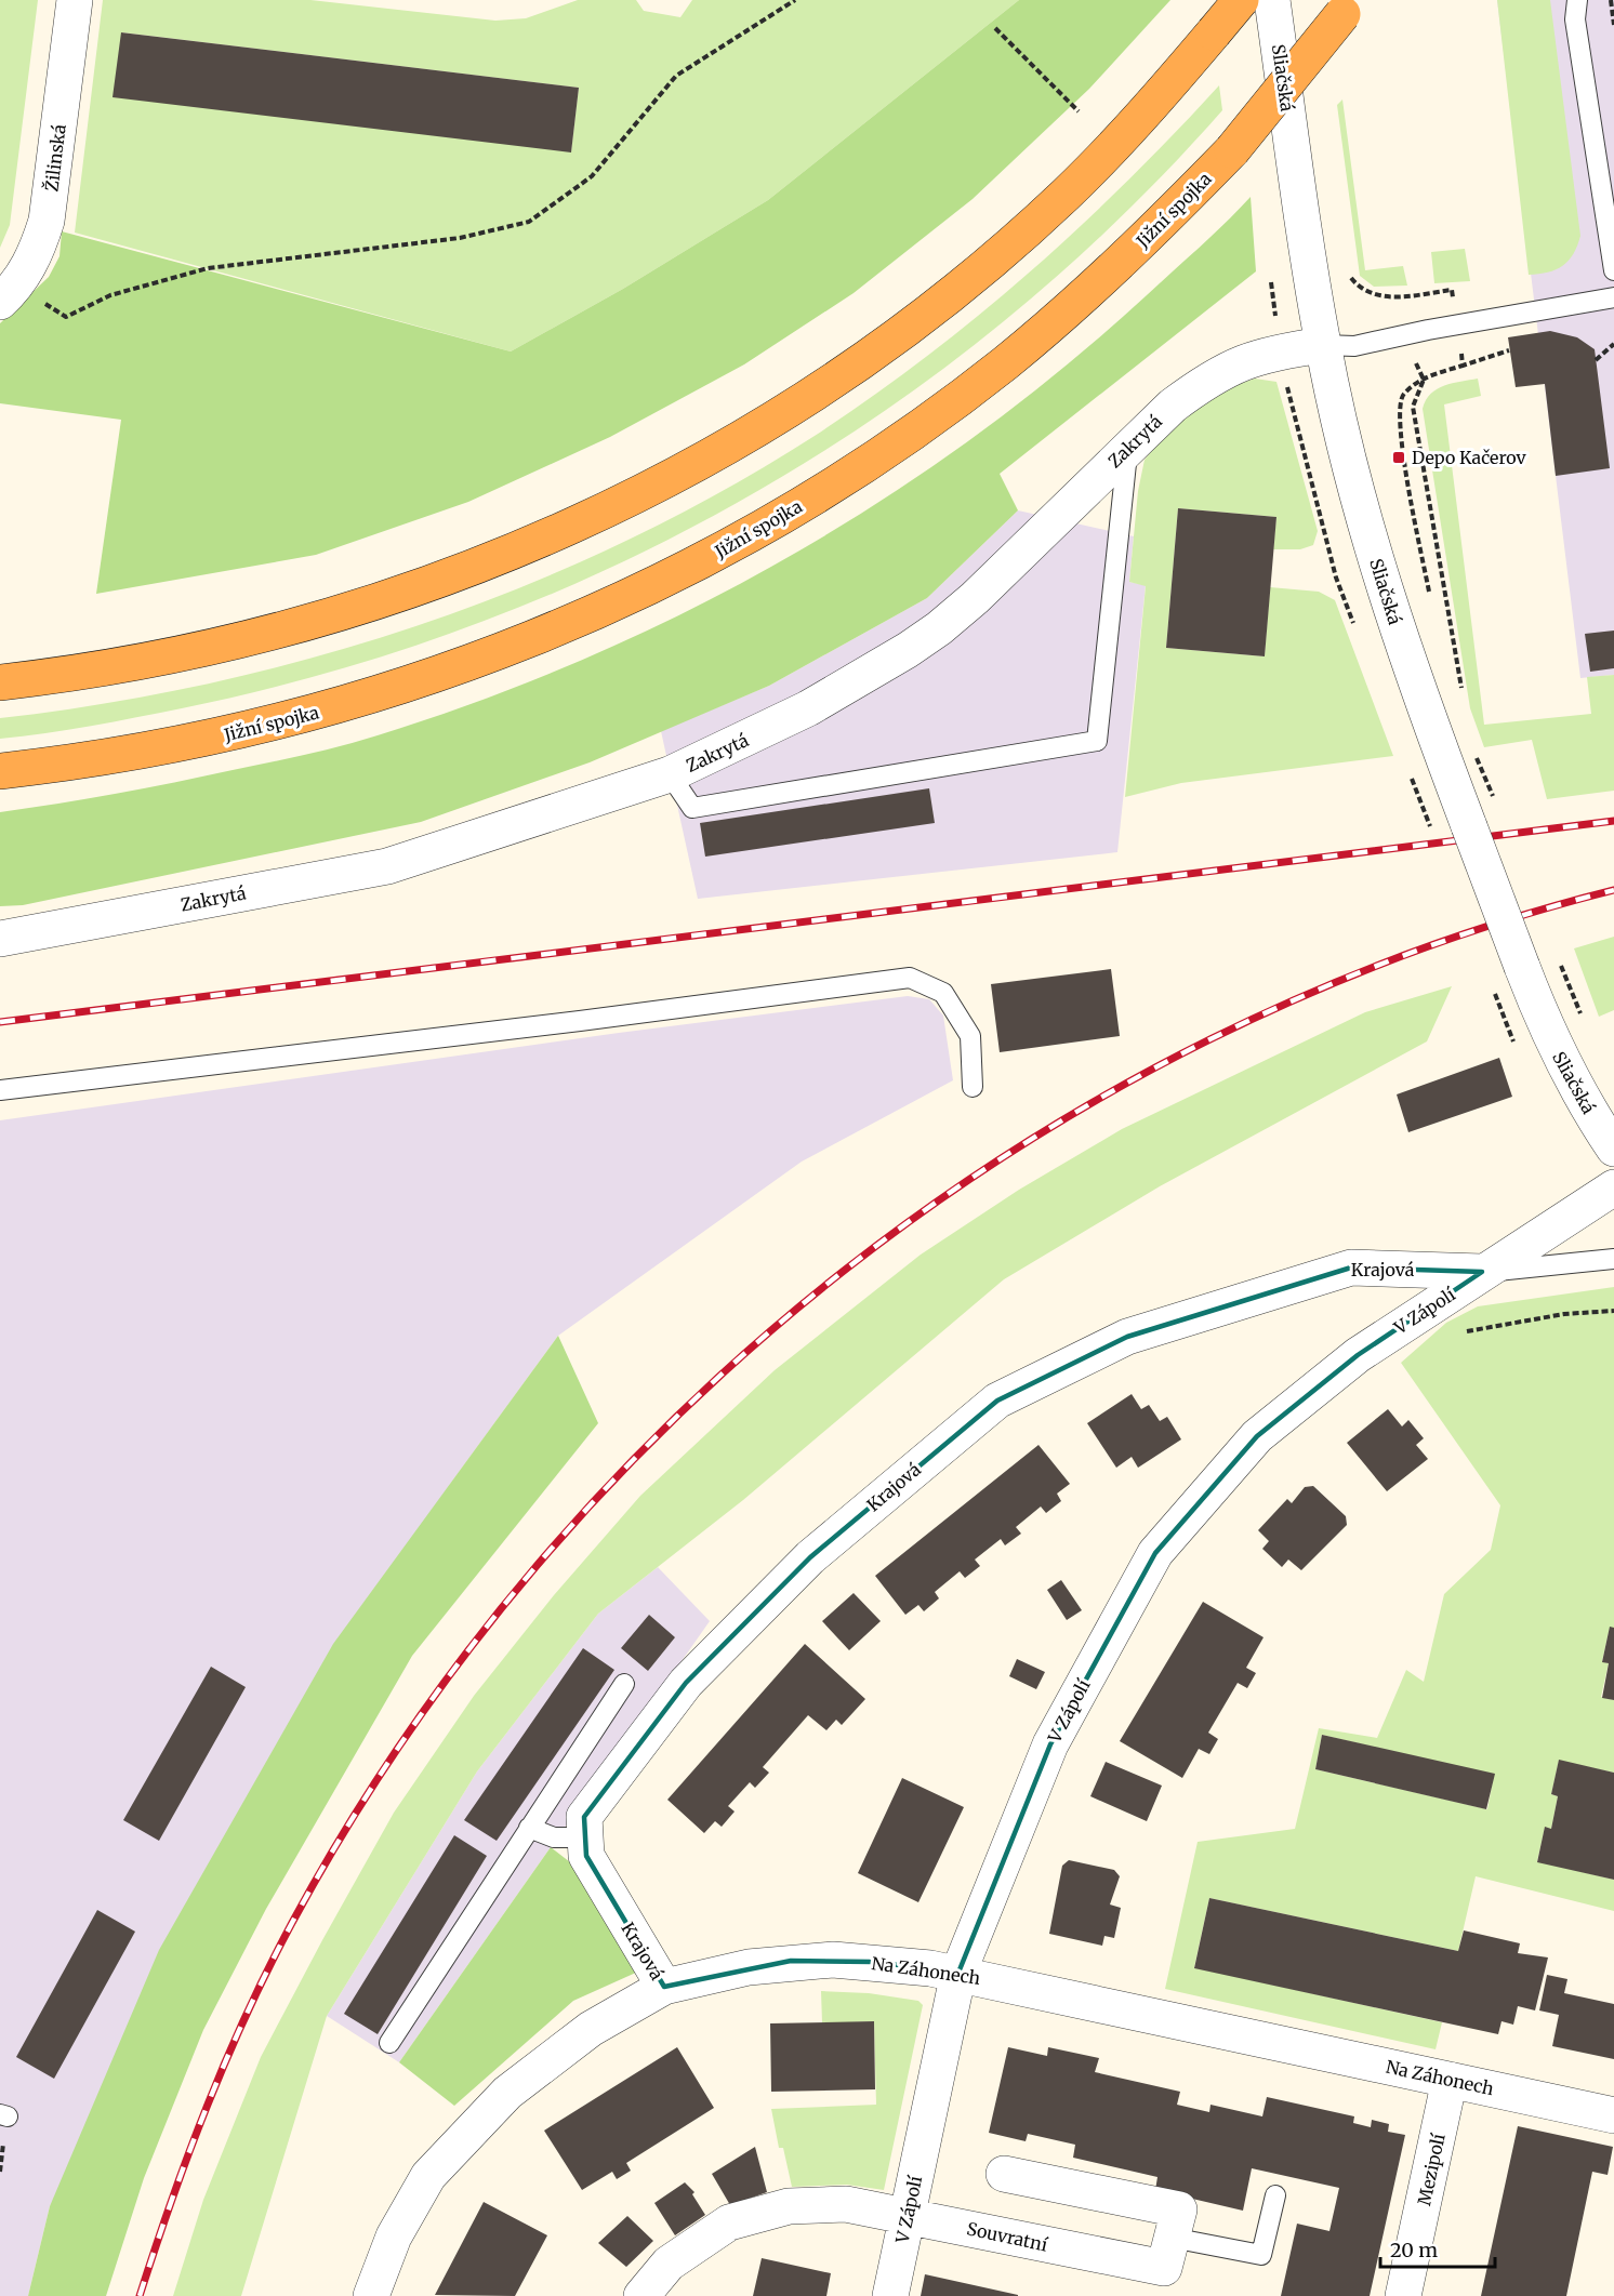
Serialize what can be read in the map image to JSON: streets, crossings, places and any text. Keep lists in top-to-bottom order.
{
  "streets": {
    "highway": ["Jižní spojka"],
    "street": [
      "Sliačská",
      "Žilinská",
      "Zakrytá",
      "Krajová",
      "V Zápolí",
      "Na Záhonech",
      "Mezipolí",
      "Souvratní"
    ]
  },
  "crossings": [
    ["Sliačská", "Zakrytá"],
    ["Krajová", "V Zápolí"],
    ["Krajová", "Na Záhonech"],
    ["V Zápolí", "Na Záhonech"],
    ["V Zápolí", "Souvratní"],
    ["Na Záhonech", "Mezipolí"]
  ],
  "places": {
    "transit": ["Depo Kačerov"]
  },
  "scale_bar": "20 m"
}
